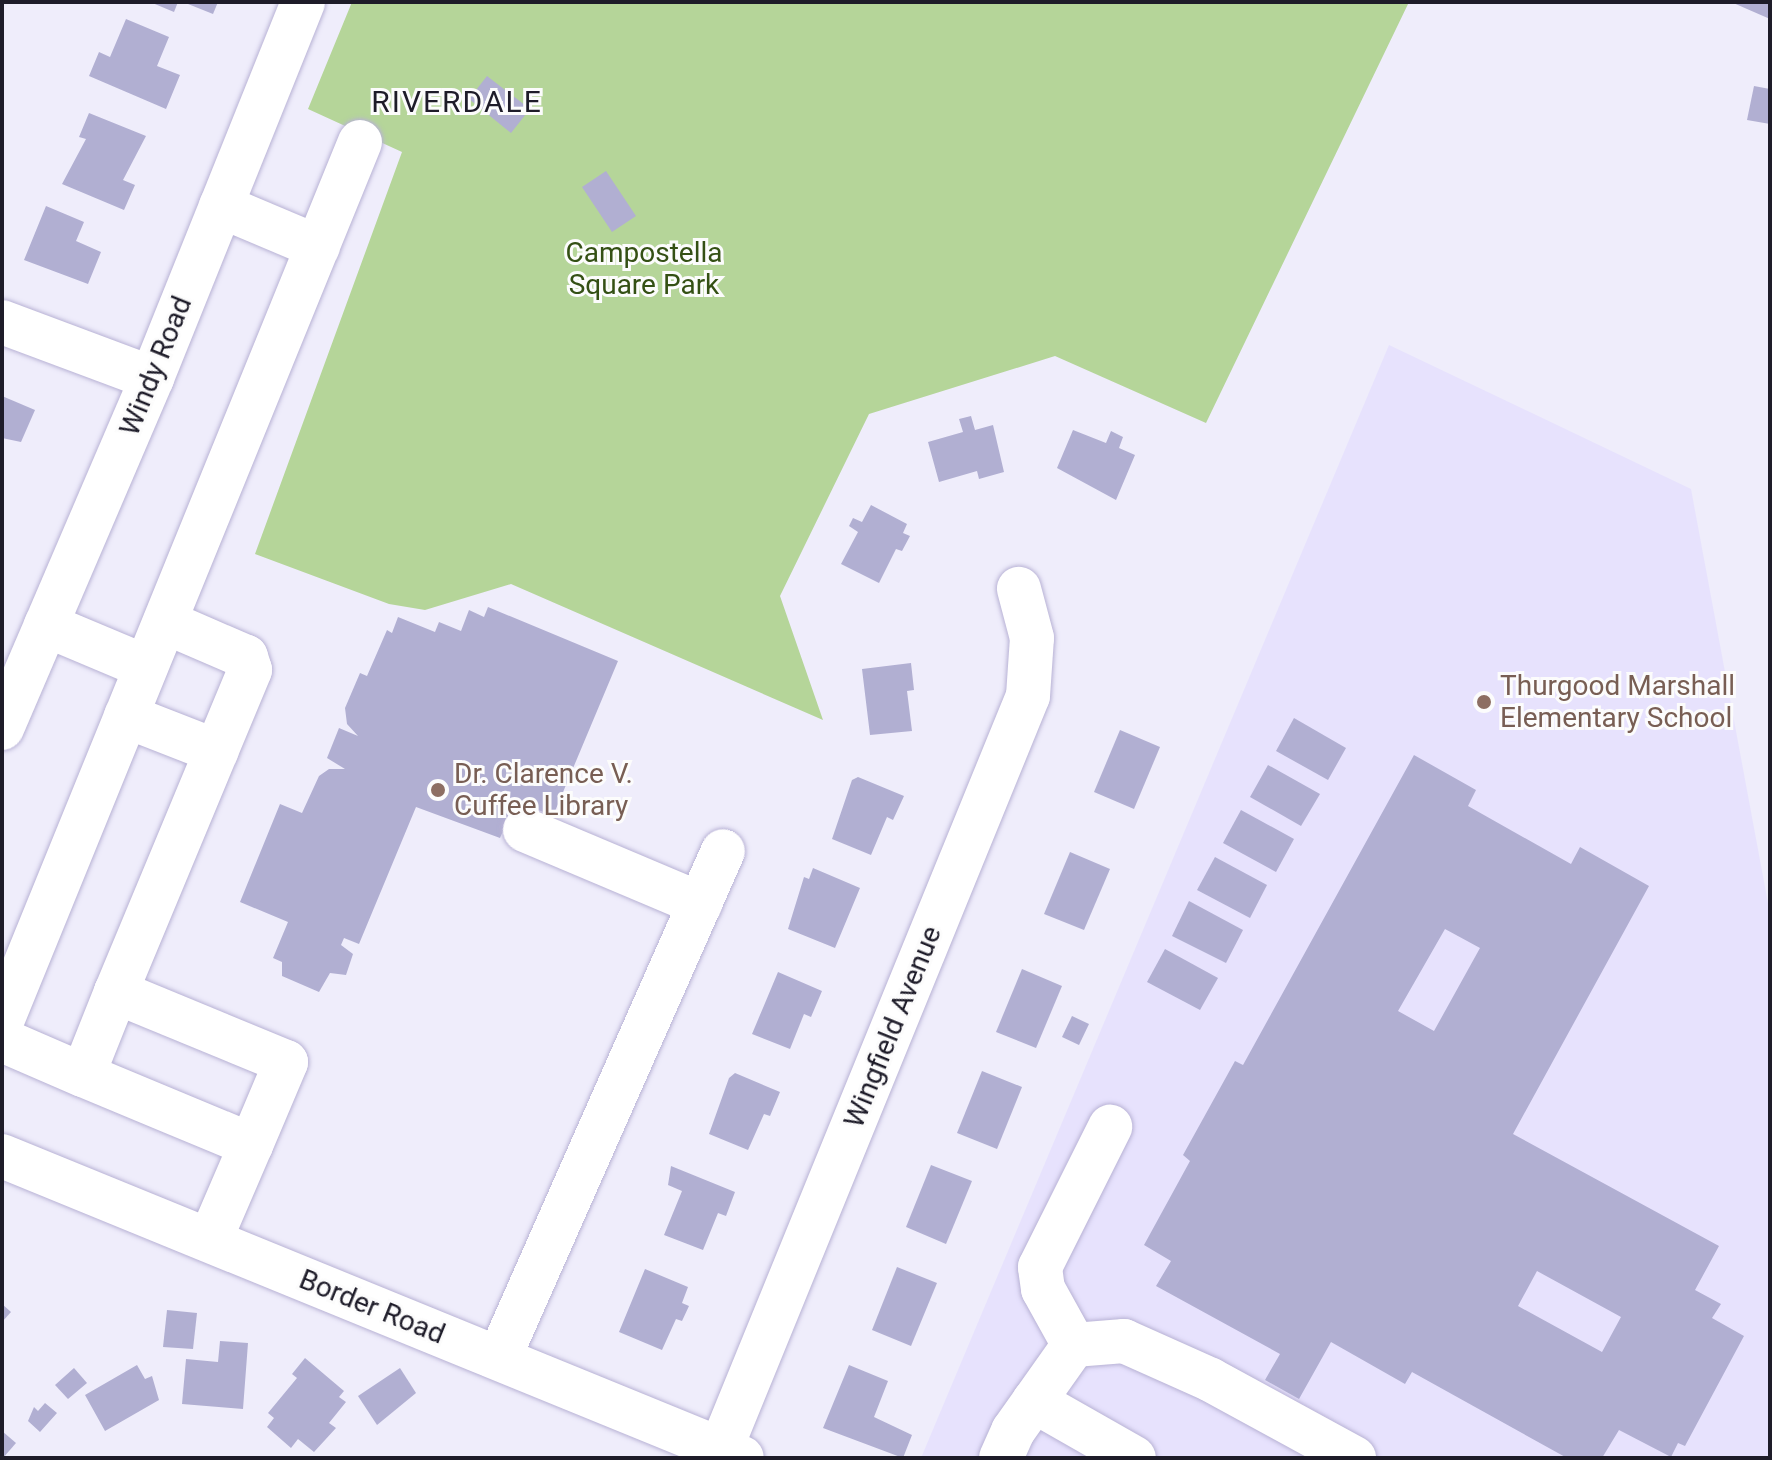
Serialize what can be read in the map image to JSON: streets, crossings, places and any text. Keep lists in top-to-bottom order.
{
  "streets": {
    "street": ["Windy Road", "Wingfield Avenue", "Border Road"]
  },
  "crossings": [
    ["Wingfield Avenue", "Border Road"]
  ],
  "districts": ["RIVERDALE"],
  "parks": ["Campostella Square Park"],
  "places": ["Thurgood Marshall Elementary School", "Dr. Clarence V. Cuffee Library"]
}
